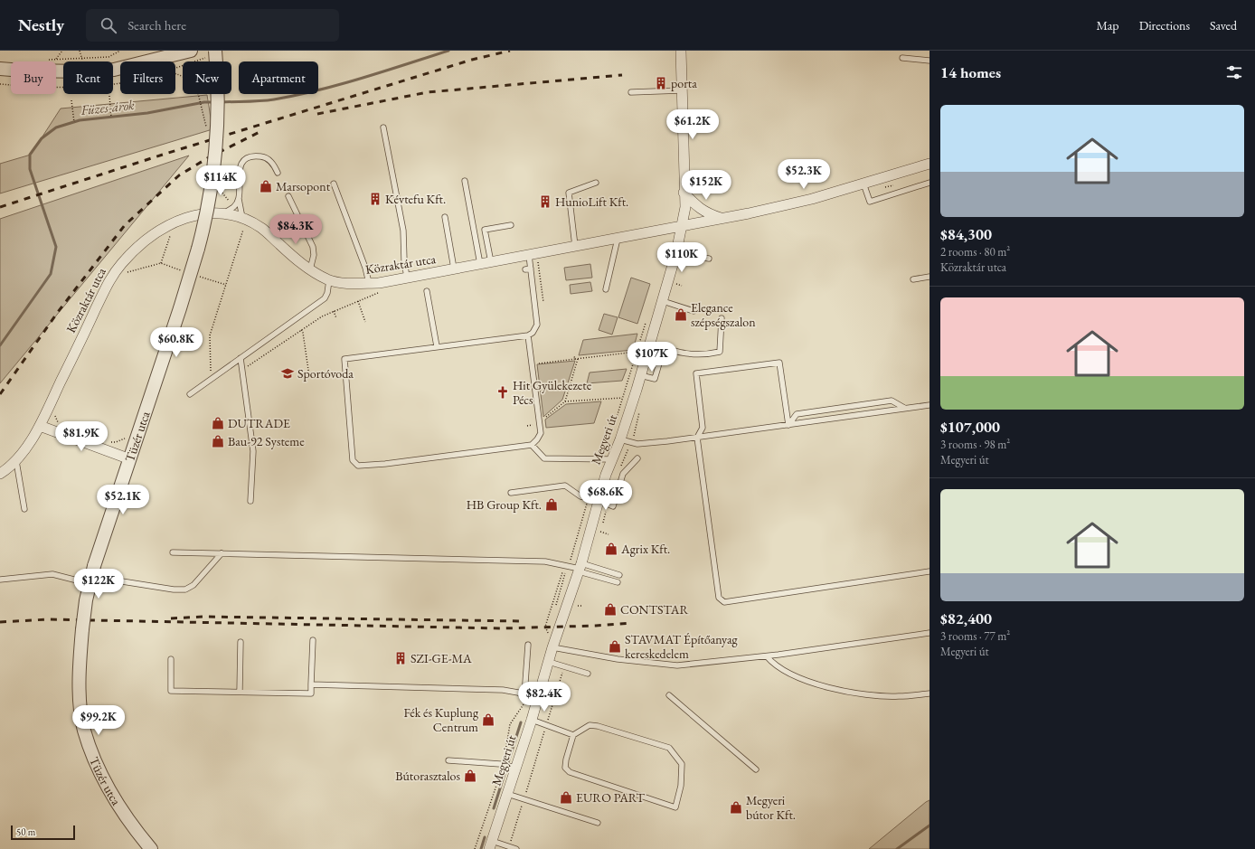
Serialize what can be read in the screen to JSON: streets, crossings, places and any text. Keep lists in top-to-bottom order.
{
  "streets": {
    "street": ["Közraktár utca", "Tüzér utca", "Megyeri út"]
  },
  "crossings": [
    ["Közraktár utca", "Megyeri út"]
  ],
  "water": ["Füzes-árok"],
  "places": {
    "building": [
      "porta",
      "Kévtefu Kft.",
      "HunioLift Kft.",
      "SZI-GE-MA"
    ],
    "shop": [
      "Marsopont",
      "Elegance szépségszalon",
      "DUTRADE",
      "Bau-92 Systeme",
      "HB Group Kft.",
      "Agrix Kft.",
      "CONTSTAR",
      "STAVMAT Építőanyag kereskedelem",
      "Fék és Kuplung Centrum",
      "Bútorasztalos",
      "EURO PART",
      "Megyeri bútor Kft."
    ],
    "school or university": ["Sportóvoda"],
    "church": ["Hit Gyülekezete Pécs"]
  },
  "scale_bar": "50 m",
  "page": {
    "header": "Nestly",
    "search": "Search here",
    "nav": ["Map", "Directions", "Saved"],
    "heading": "14 homes",
    "chip": [
      "Buy",
      "Rent",
      "Filters",
      "New",
      "Apartment"
    ],
    "list": [
      {
        "name": "$84,300",
        "note": "2 rooms · 80 m² · Közraktár utca"
      },
      {
        "name": "$107,000",
        "note": "3 rooms · 98 m² · Megyeri út"
      },
      {
        "name": "$82,400",
        "note": "3 rooms · 77 m² · Megyeri út"
      }
    ],
    "price": [
      "$61.2K",
      "$52.3K",
      "$114K",
      "$152K",
      "$84.3K",
      "$110K",
      "$60.8K",
      "$107K",
      "$81.9K",
      "$68.6K",
      "$52.1K",
      "$122K",
      "$82.4K",
      "$99.2K"
    ],
    "scale": "50 m"
  }
}
